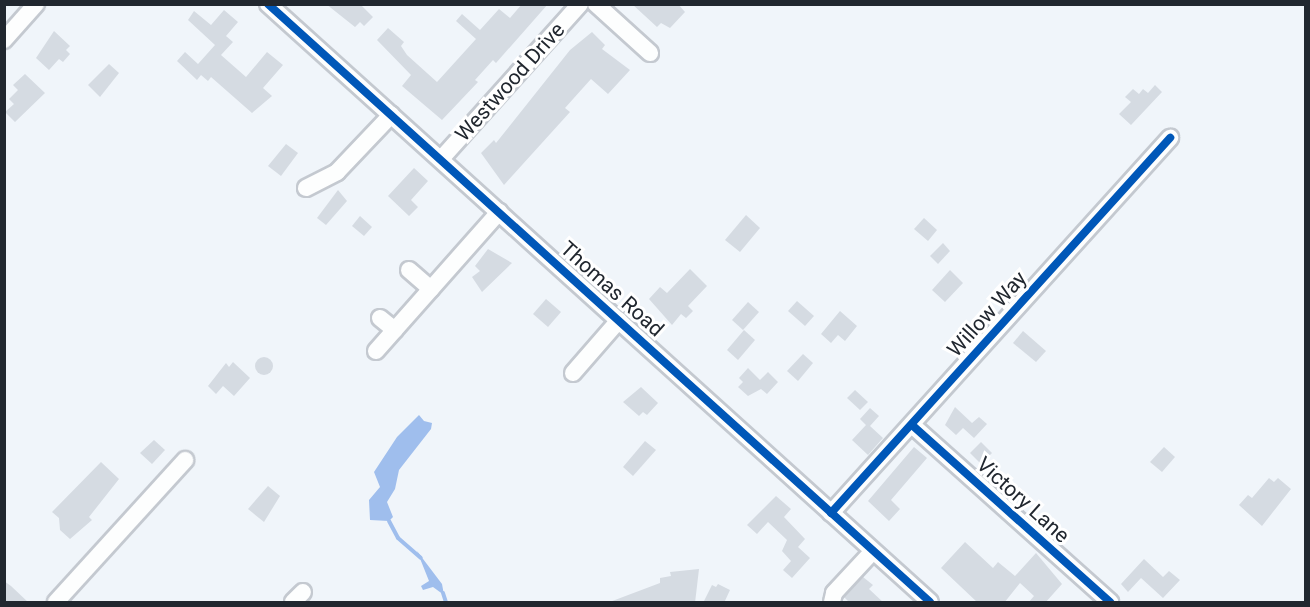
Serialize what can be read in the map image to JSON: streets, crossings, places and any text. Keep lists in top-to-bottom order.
{
  "streets": {
    "street": [
      "Westwood Drive",
      "Thomas Road",
      "Willow Way",
      "Victory Lane"
    ]
  },
  "crossings": [
    ["Westwood Drive", "Thomas Road"],
    ["Thomas Road", "Willow Way"],
    ["Willow Way", "Victory Lane"]
  ]
}
